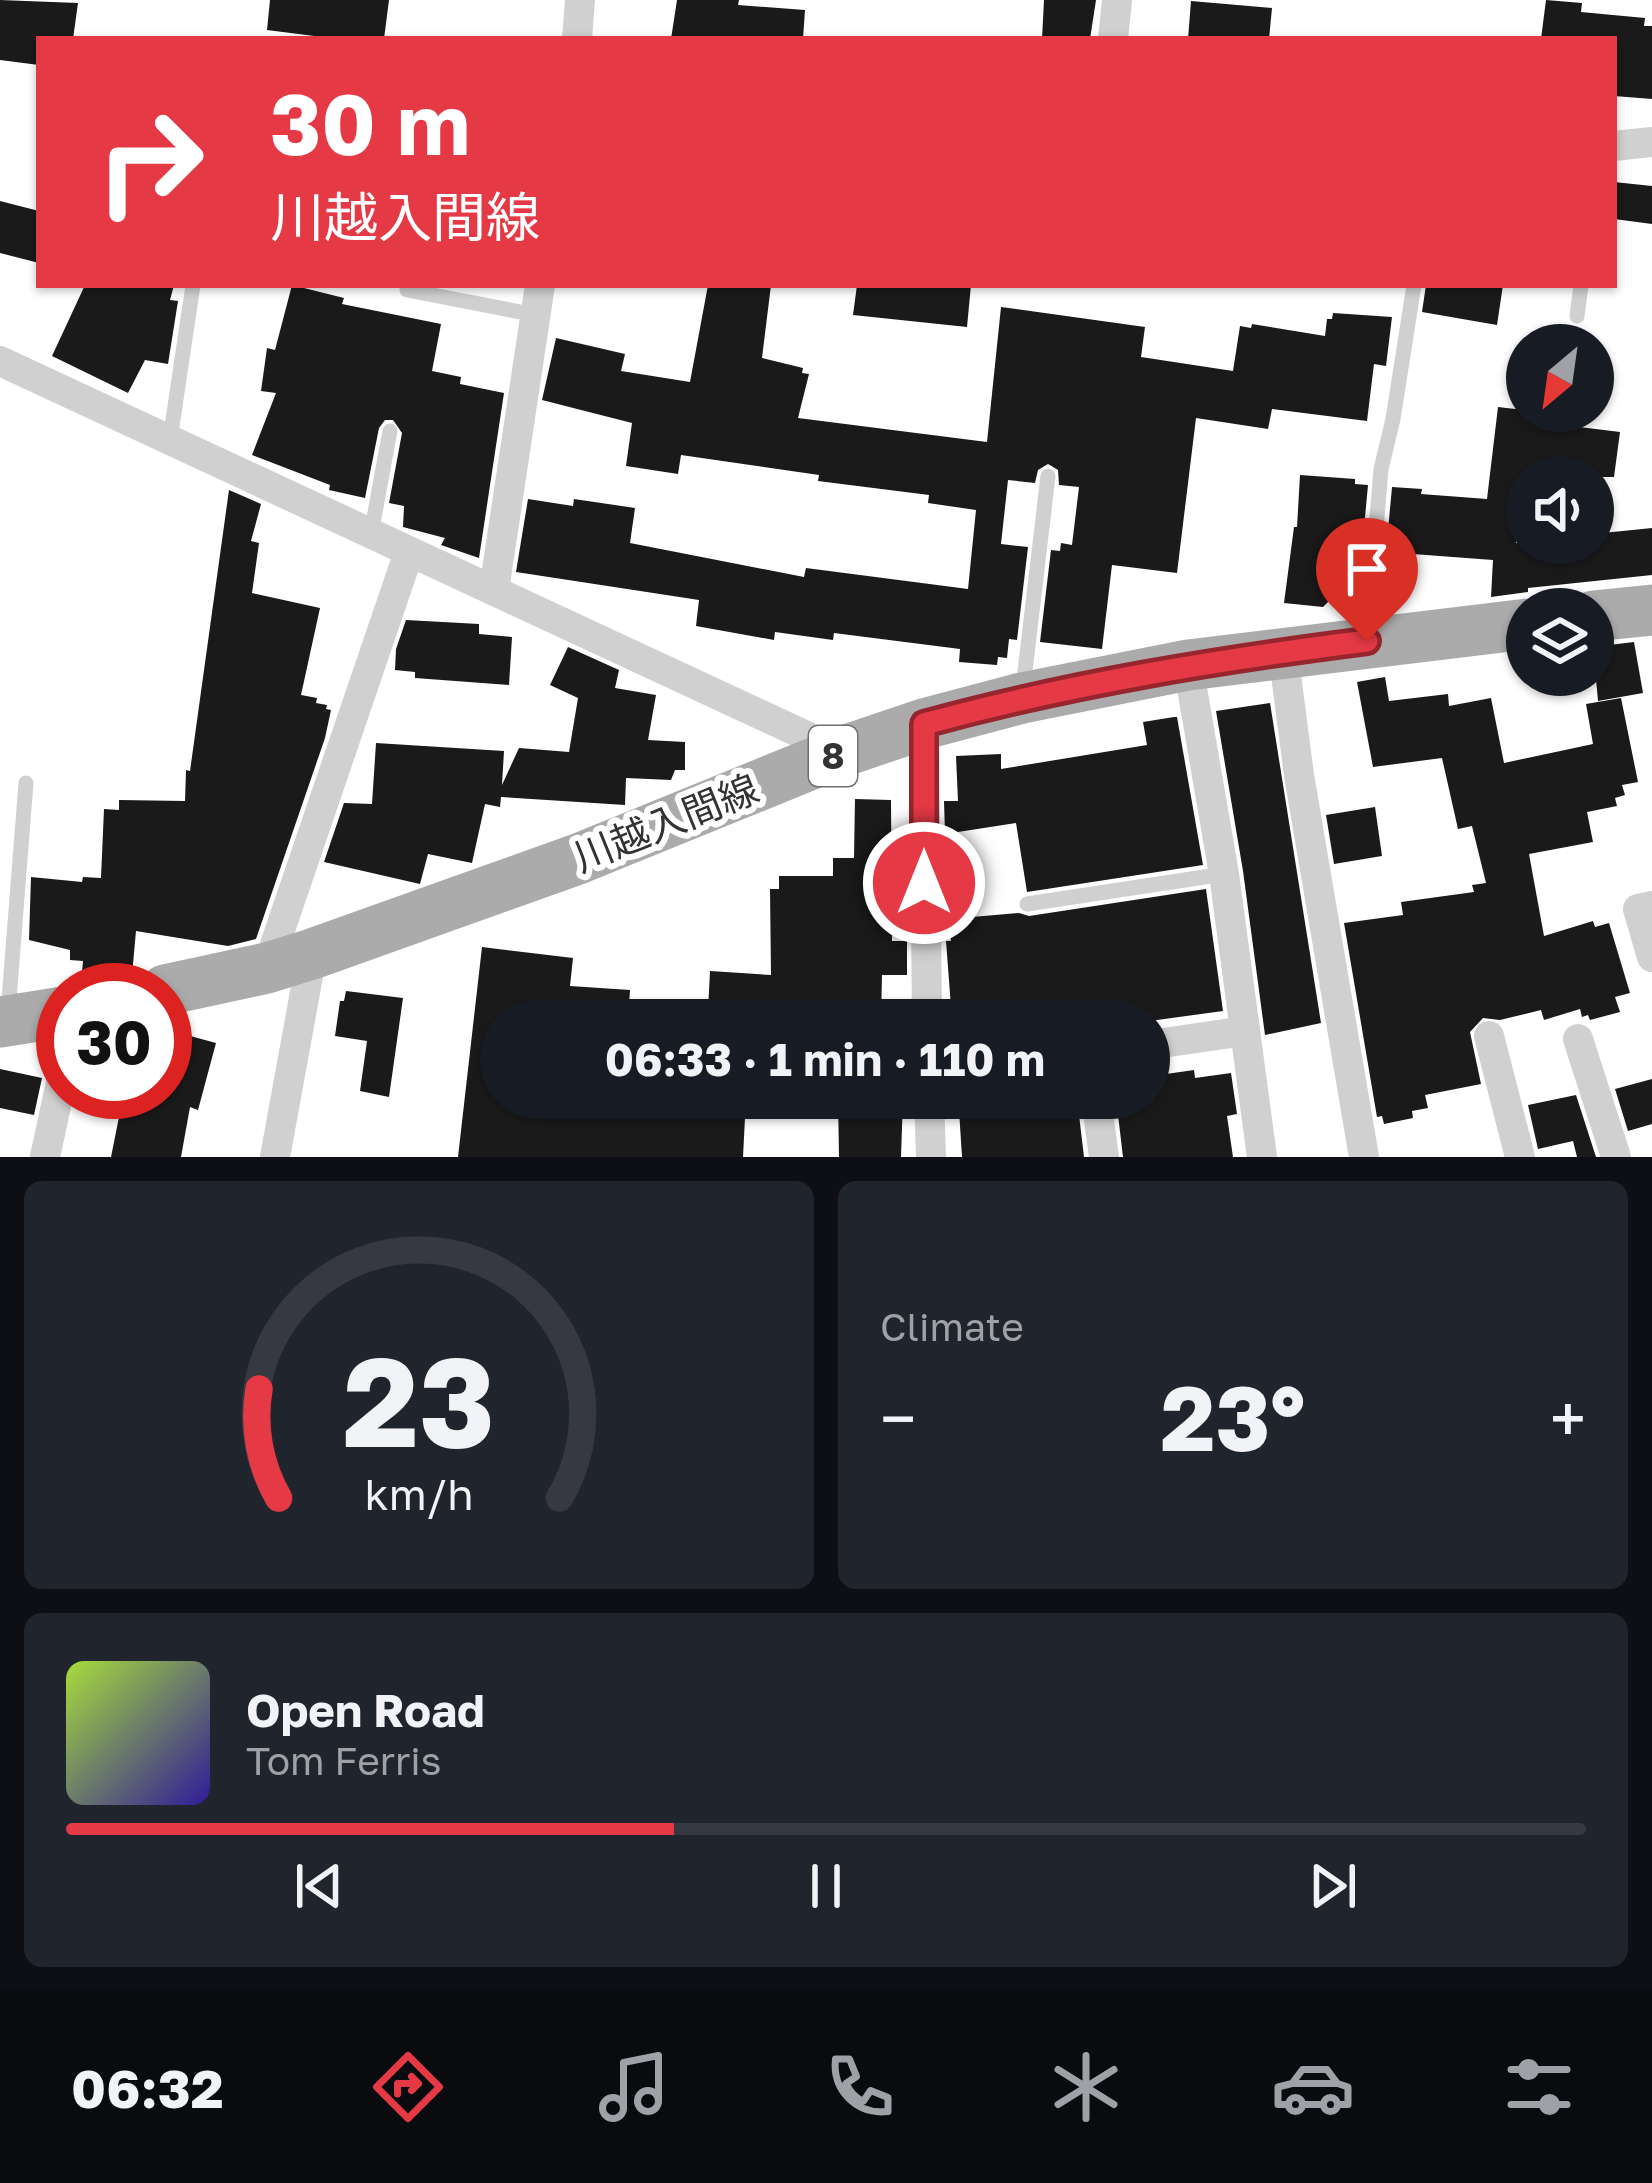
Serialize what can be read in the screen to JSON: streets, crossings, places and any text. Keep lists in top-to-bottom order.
{
  "streets": {
    "main road": ["8", "川越入間線"]
  },
  "north": "bottom left",
  "page": {
    "turn": ["30 m", "川越入間線"],
    "limit": "30",
    "trip": "06:33 · 1 min · 110 m",
    "tile": "Climate",
    "heat": ["−", "23°", "+"],
    "song": ["Open Road", "Tom Ferris"],
    "tabs": "06:32",
    "gauge": ["23", "km/h"]
  }
}
